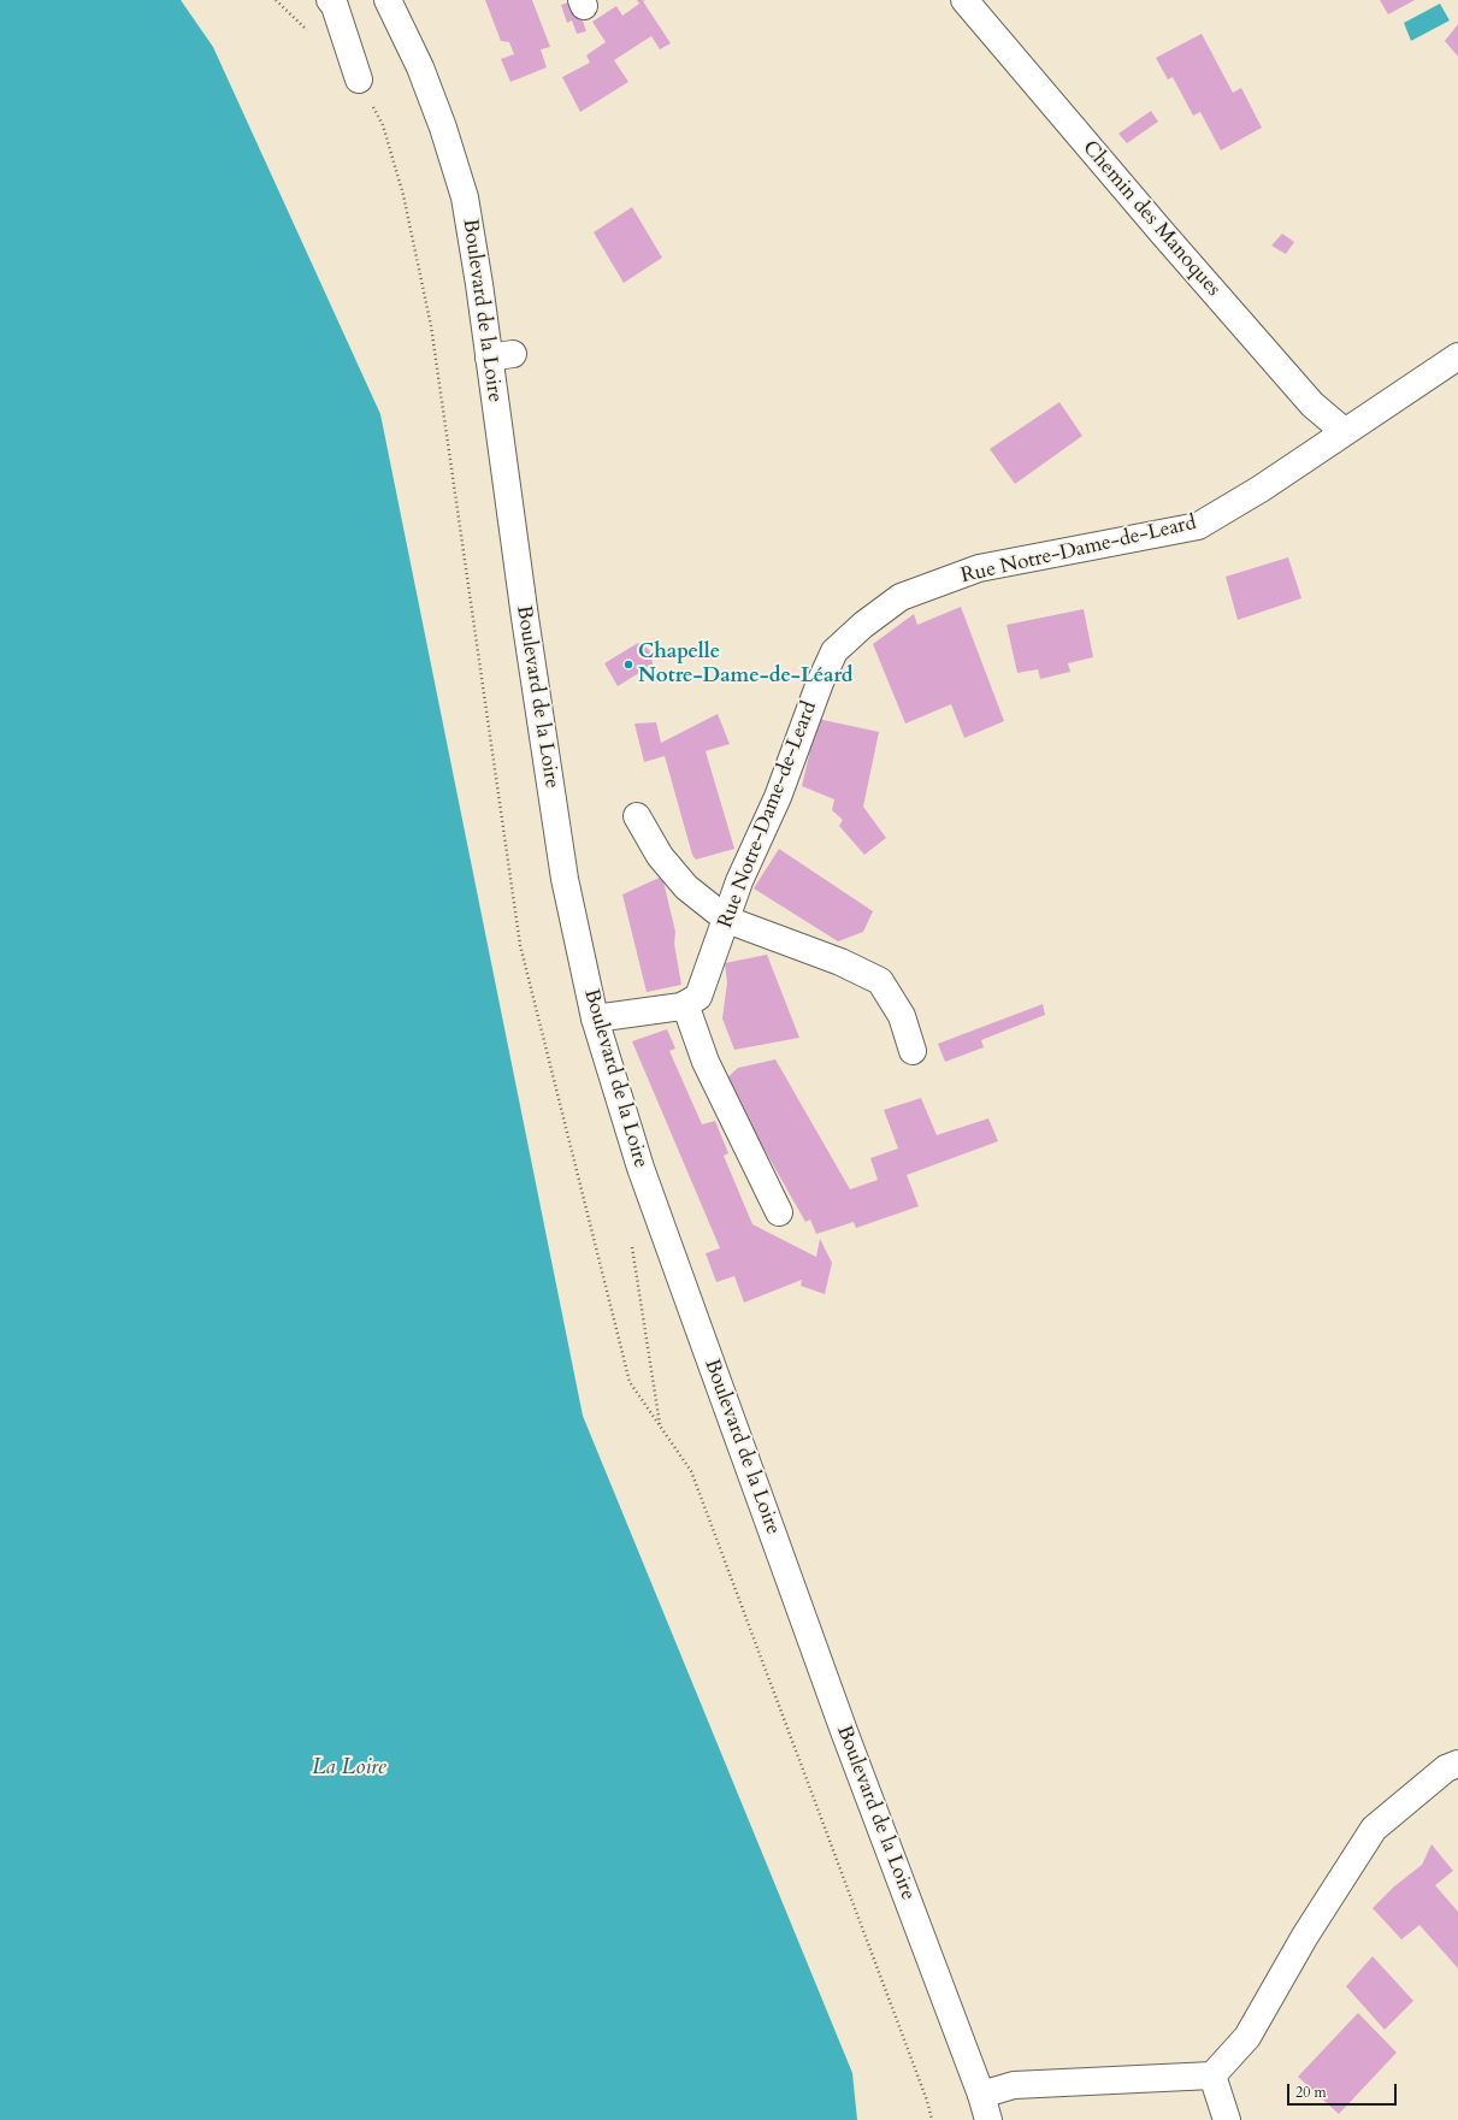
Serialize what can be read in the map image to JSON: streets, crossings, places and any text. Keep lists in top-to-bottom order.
{
  "streets": {
    "main road": ["Chemin des Manoques", "Boulevard de la Loire", "Rue Notre-Dame-de-Leard"]
  },
  "crossings": [
    ["Chemin des Manoques", "Rue Notre-Dame-de-Leard"]
  ],
  "water": ["La Loire"],
  "places": ["Chapelle Notre-Dame-de-Léard"],
  "scale_bar": "20 m"
}
